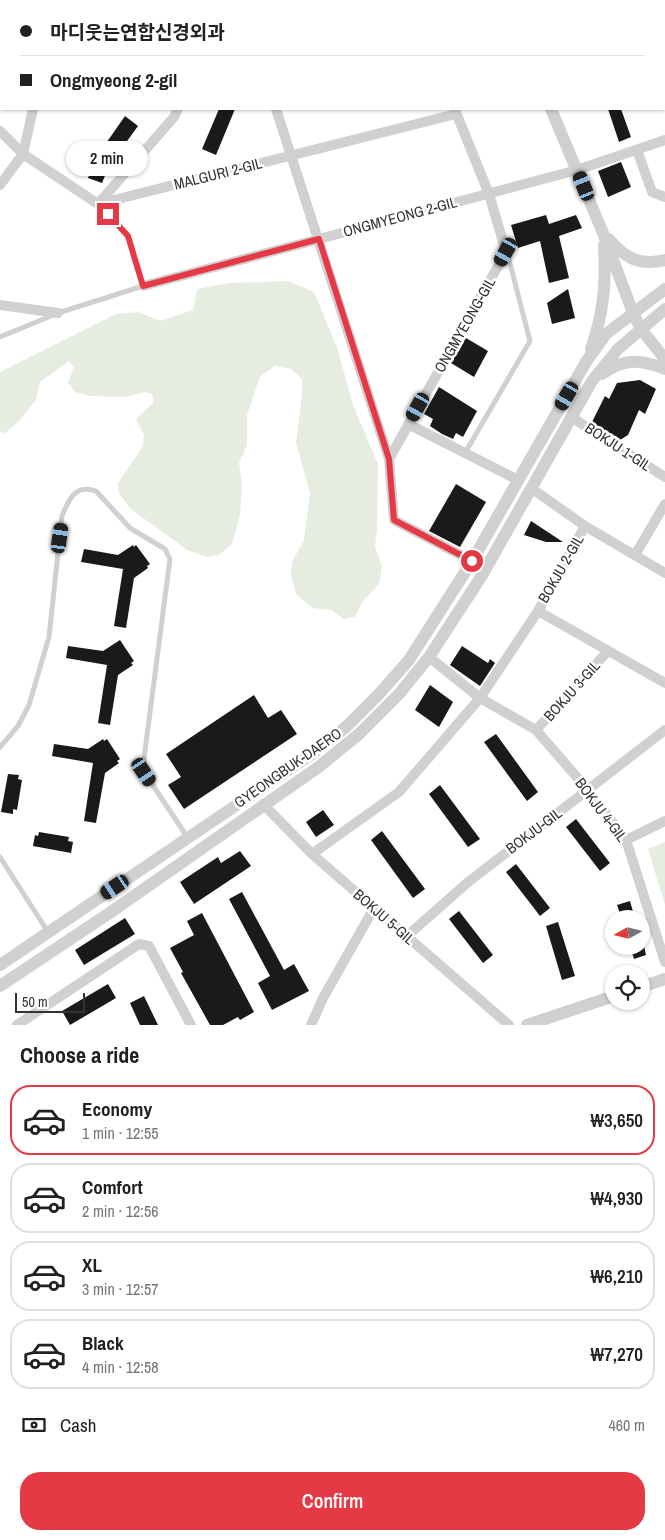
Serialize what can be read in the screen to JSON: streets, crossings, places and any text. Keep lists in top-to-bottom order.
{
  "streets": {
    "street": [
      "MALGURI 2-GIL",
      "ONGMYEONG 2-GIL",
      "ONGMYEONG-GIL",
      "BOKJU 1-GIL",
      "BOKJU 2-GIL",
      "BOKJU 3-GIL",
      "GYEONGBUK-DAERO",
      "BOKJU 4-GIL",
      "BOKJU-GIL",
      "BOKJU 5-GIL"
    ]
  },
  "crossings": [
    ["BOKJU 1-GIL", "GYEONGBUK-DAERO"],
    ["BOKJU 2-GIL", "BOKJU 3-GIL"],
    ["BOKJU 2-GIL", "GYEONGBUK-DAERO"],
    ["BOKJU 2-GIL", "BOKJU 4-GIL"],
    ["BOKJU 3-GIL", "BOKJU 4-GIL"],
    ["GYEONGBUK-DAERO", "BOKJU 4-GIL"],
    ["GYEONGBUK-DAERO", "BOKJU 5-GIL"],
    ["BOKJU 4-GIL", "BOKJU-GIL"],
    ["BOKJU-GIL", "BOKJU 5-GIL"]
  ],
  "scale_bar": "50 m",
  "north": "left",
  "page": {
    "banner": ["마디웃는연합신경외과", "Ongmyeong 2-gil"],
    "bubble": "2 min",
    "scale": "50 m",
    "heading": "Choose a ride",
    "list": [
      {
        "name": "Economy",
        "note": "1 min · 12:55",
        "value": "₩3,650"
      },
      {
        "name": "Comfort",
        "note": "2 min · 12:56",
        "value": "₩4,930"
      },
      {
        "name": "XL",
        "note": "3 min · 12:57",
        "value": "₩6,210"
      },
      {
        "name": "Black",
        "note": "4 min · 12:58",
        "value": "₩7,270"
      }
    ],
    "pay": ["Cash", "460 m"],
    "buttons": "Confirm"
  }
}
